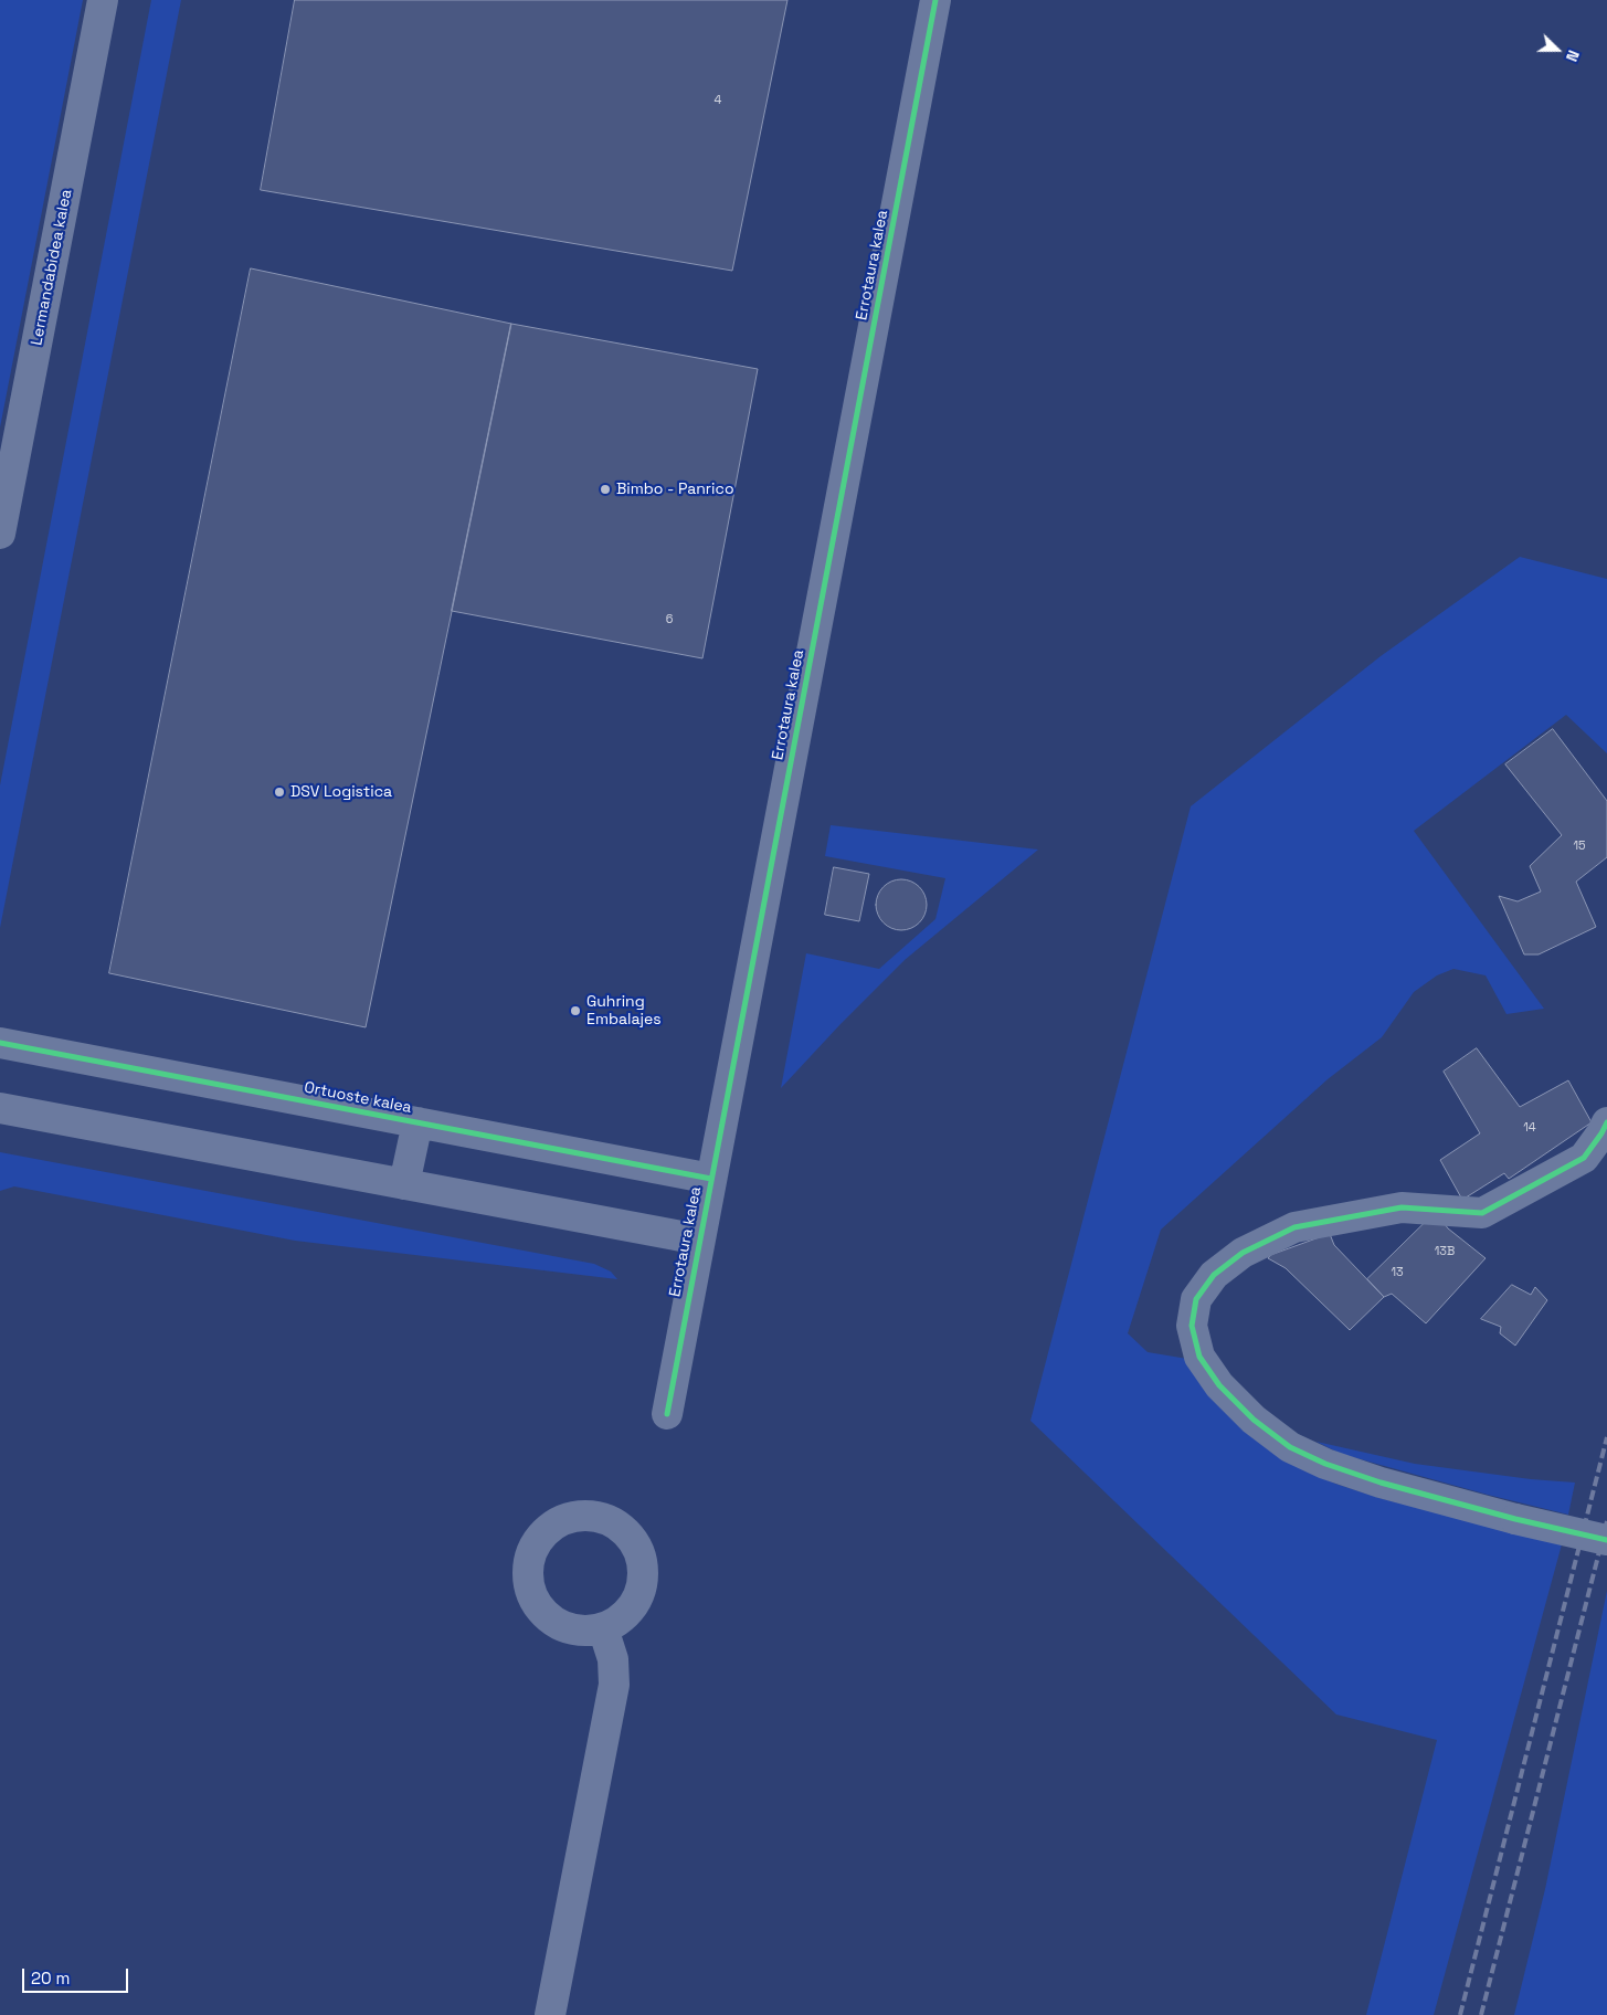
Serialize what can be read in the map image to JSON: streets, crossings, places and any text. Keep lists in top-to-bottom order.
{
  "streets": {
    "street": ["Errotaura kalea", "Lermandabidea kalea", "Ortuoste kalea"]
  },
  "crossings": [
    ["Errotaura kalea", "Ortuoste kalea"]
  ],
  "places": ["Bimbo - Panrico", "DSV Logistica", "Guhring Embalajes"],
  "house_numbers": [
    "4",
    "6",
    "15",
    "14",
    "13B",
    "13"
  ],
  "scale_bar": "20 m",
  "north": "right"
}
